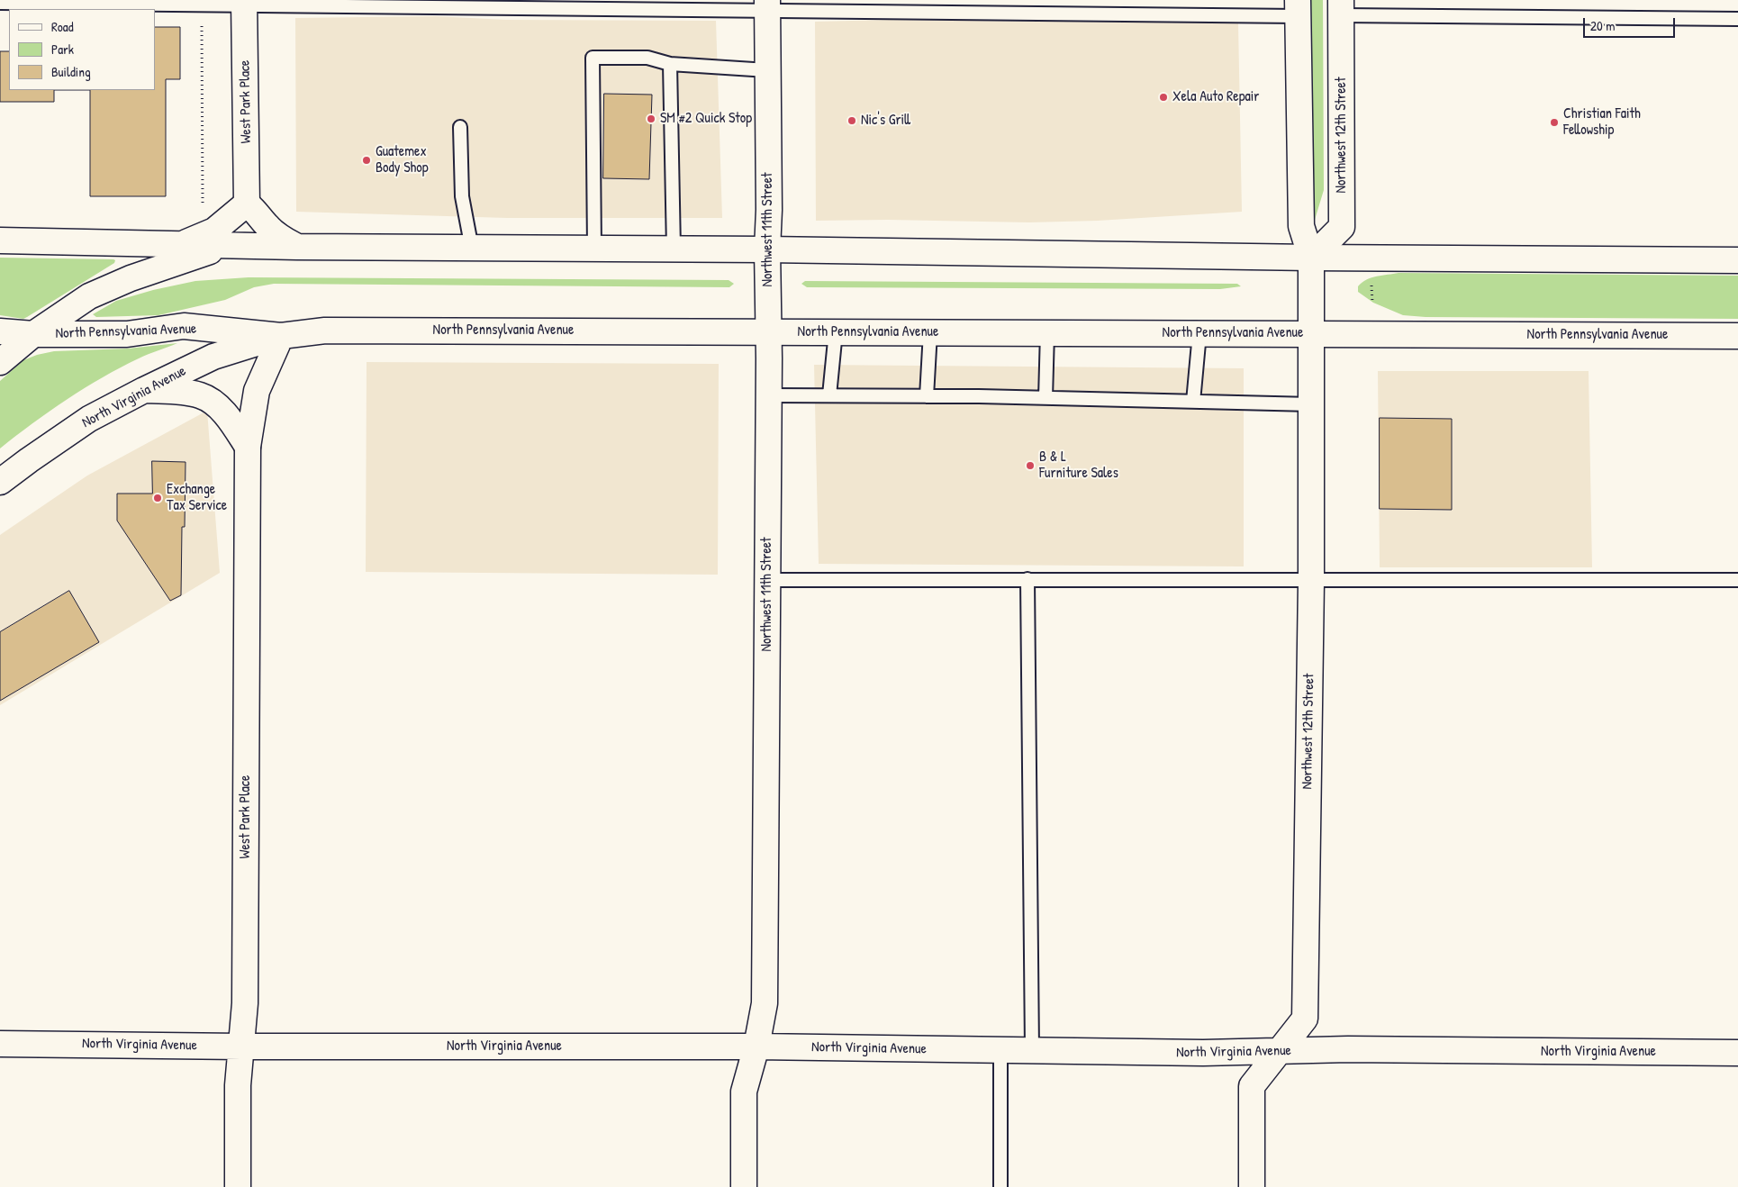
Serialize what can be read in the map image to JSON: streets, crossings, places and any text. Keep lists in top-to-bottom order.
{
  "streets": {
    "street": [
      "West Park Place",
      "Northwest 12th Street",
      "Northwest 11th Street",
      "North Pennsylvania Avenue",
      "North Virginia Avenue"
    ]
  },
  "crossings": [
    ["West Park Place", "North Pennsylvania Avenue"],
    ["West Park Place", "North Virginia Avenue"],
    ["Northwest 12th Street", "North Pennsylvania Avenue"],
    ["Northwest 12th Street", "North Virginia Avenue"],
    ["Northwest 11th Street", "North Pennsylvania Avenue"],
    ["Northwest 11th Street", "North Virginia Avenue"],
    ["North Pennsylvania Avenue", "North Virginia Avenue"]
  ],
  "places": [
    "Xela Auto Repair",
    "SM #2 Quick Stop",
    "Nic's Grill",
    "Christian Faith Fellowship",
    "Guatemex Body Shop",
    "B & L Furniture Sales",
    "Exchange Tax Service"
  ],
  "legend": ["Road", "Park", "Building"],
  "scale_bar": "20 m"
}
